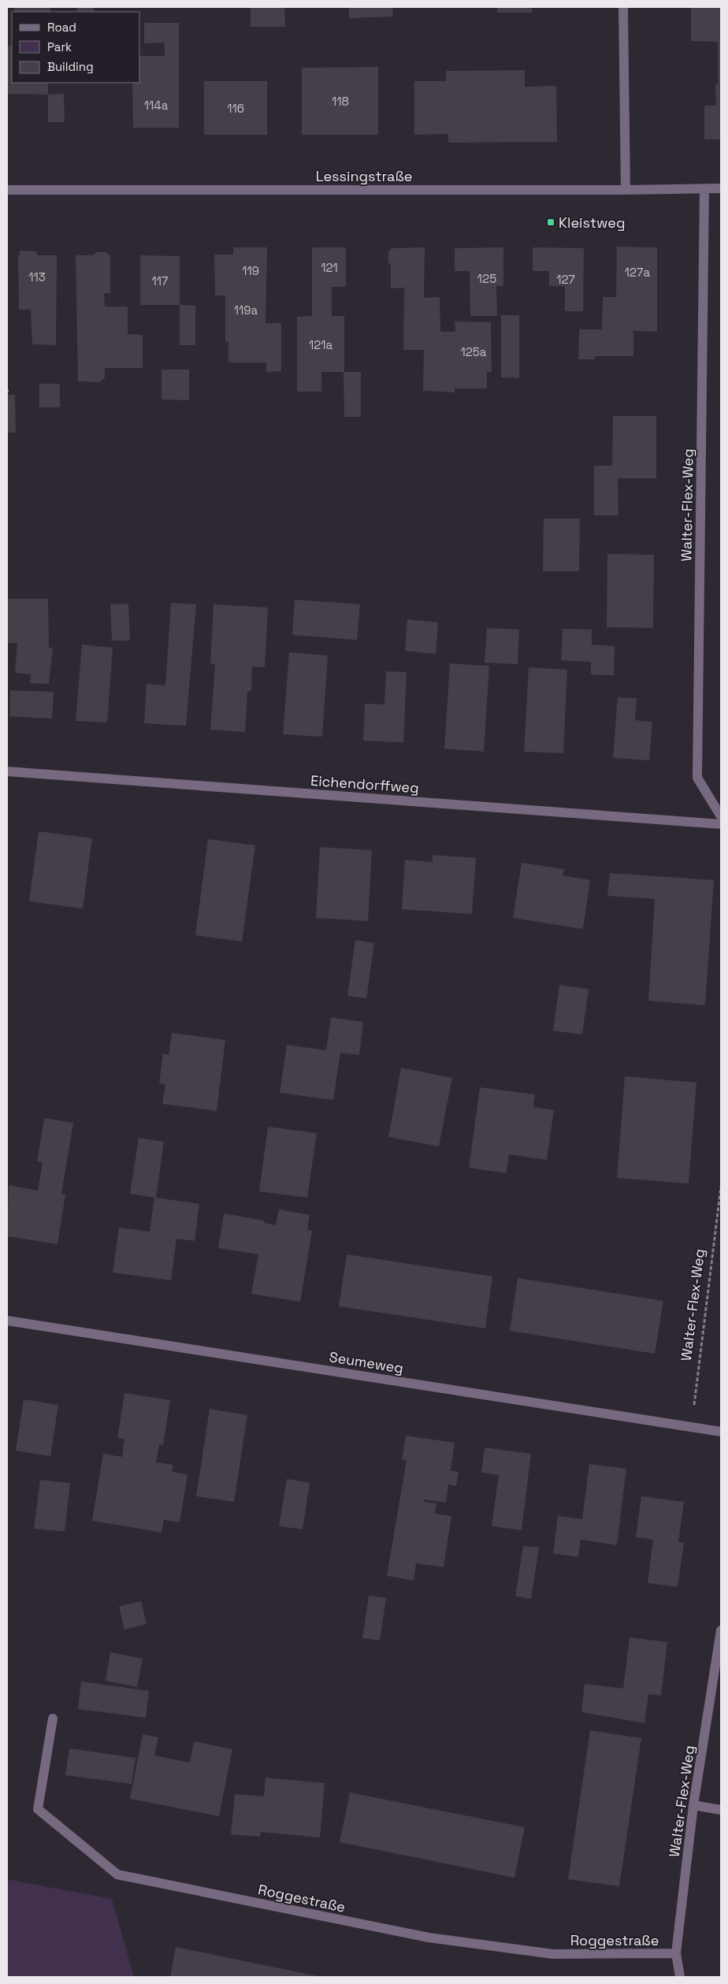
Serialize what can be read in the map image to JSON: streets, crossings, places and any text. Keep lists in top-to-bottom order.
{
  "streets": {
    "street": [
      "Lessingstraße",
      "Walter-Flex-Weg",
      "Eichendorffweg",
      "Seumeweg",
      "Roggestraße"
    ]
  },
  "crossings": [
    ["Lessingstraße", "Walter-Flex-Weg"],
    ["Walter-Flex-Weg", "Seumeweg"],
    ["Walter-Flex-Weg", "Roggestraße"]
  ],
  "places": {
    "transit": ["Kleistweg"]
  },
  "house_numbers": [
    "118",
    "114a",
    "116",
    "121",
    "119",
    "127a",
    "113",
    "125",
    "127",
    "117",
    "119a",
    "121a",
    "125a"
  ],
  "legend": ["Road", "Park", "Building"]
}
